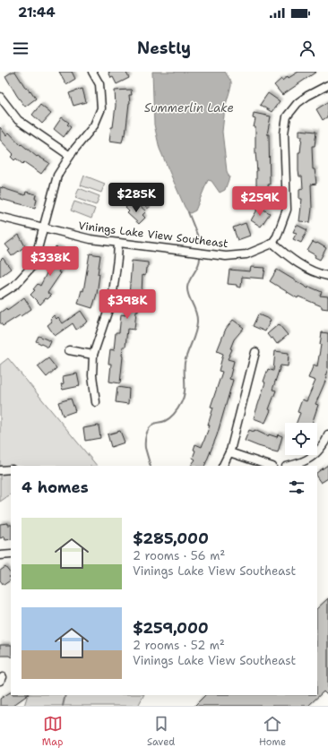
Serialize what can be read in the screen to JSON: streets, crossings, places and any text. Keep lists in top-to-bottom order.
{
  "streets": {
    "street": ["Vinings Lake View Southeast"]
  },
  "water": ["Summerlin Lake"],
  "page": {
    "status": "21:44",
    "header": "Nestly",
    "price": [
      "$285K",
      "$259K",
      "$338K",
      "$398K"
    ],
    "heading": "4 homes",
    "list": [
      {
        "name": "$285,000",
        "note": "2 rooms · 56 m² · Vinings Lake View Southeast"
      },
      {
        "name": "$259,000",
        "note": "2 rooms · 52 m² · Vinings Lake View Southeast"
      }
    ],
    "tabs": ["Map", "Saved", "Home"]
  }
}
